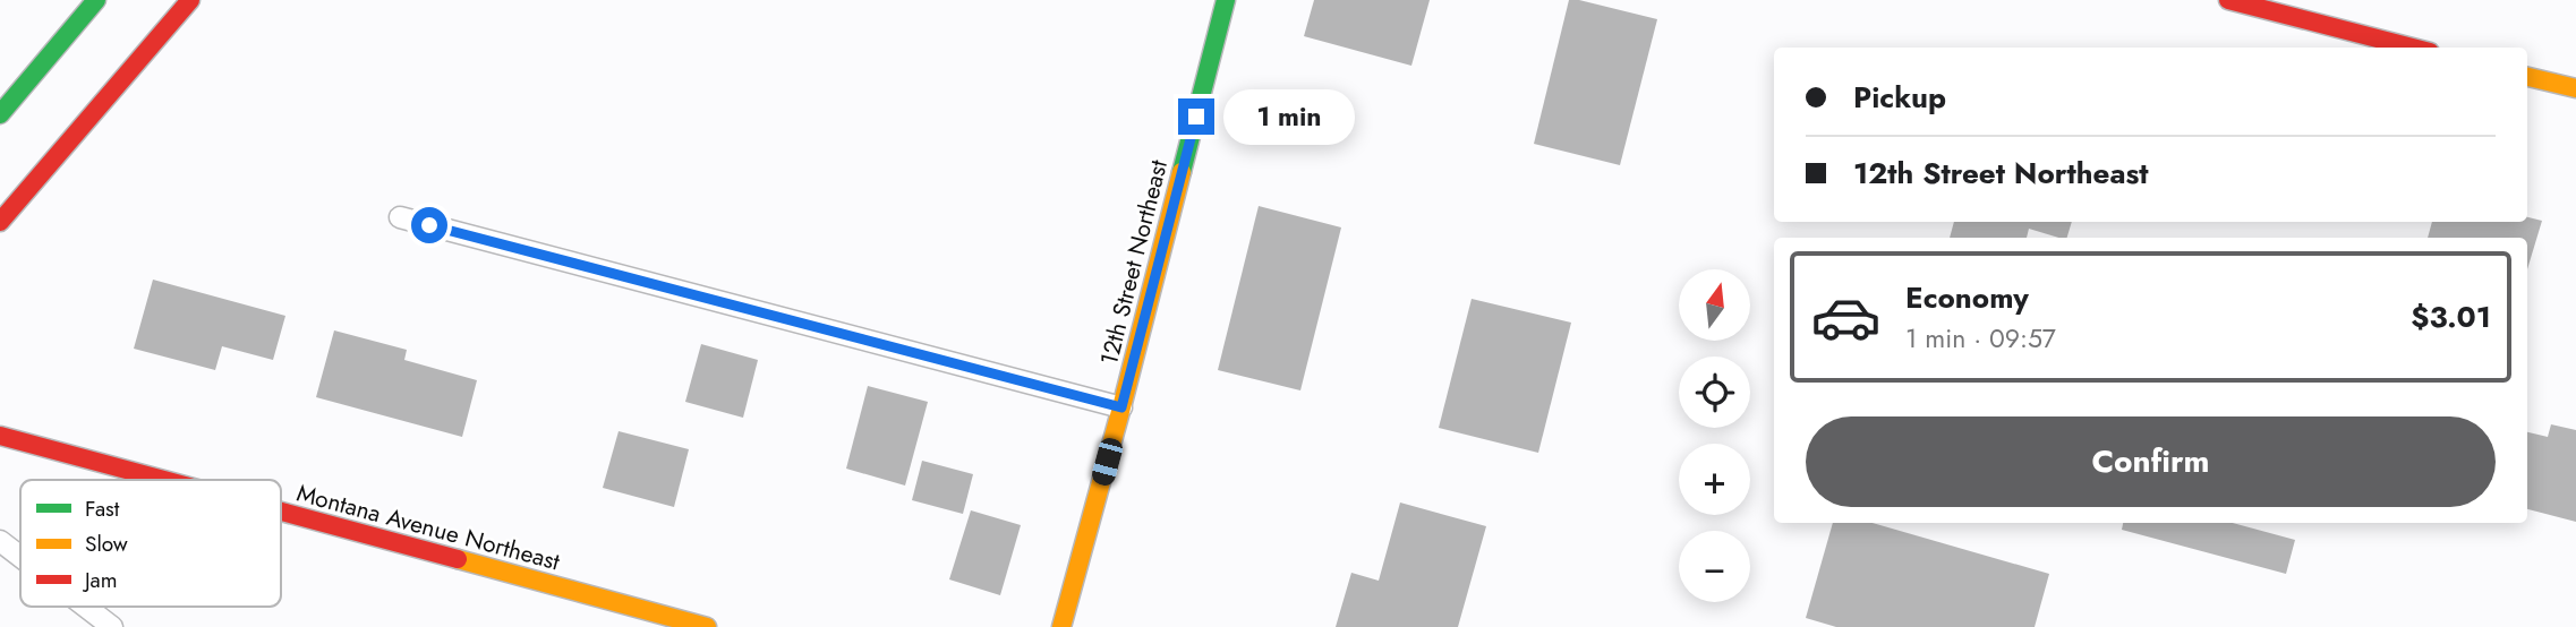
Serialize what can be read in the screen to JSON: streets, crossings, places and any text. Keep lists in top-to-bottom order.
{
  "streets": {
    "main road": ["12th Street Northeast", "Montana Avenue Northeast"]
  },
  "legend": ["Fast", "Slow", "Jam"],
  "north": "top",
  "page": {
    "banner": ["Pickup", "12th Street Northeast"],
    "bubble": "1 min",
    "list": [
      {
        "name": "Economy",
        "note": "1 min · 09:57",
        "value": "$3.01"
      }
    ],
    "map_buttons": ["+", "−"],
    "buttons": "Confirm"
  }
}
